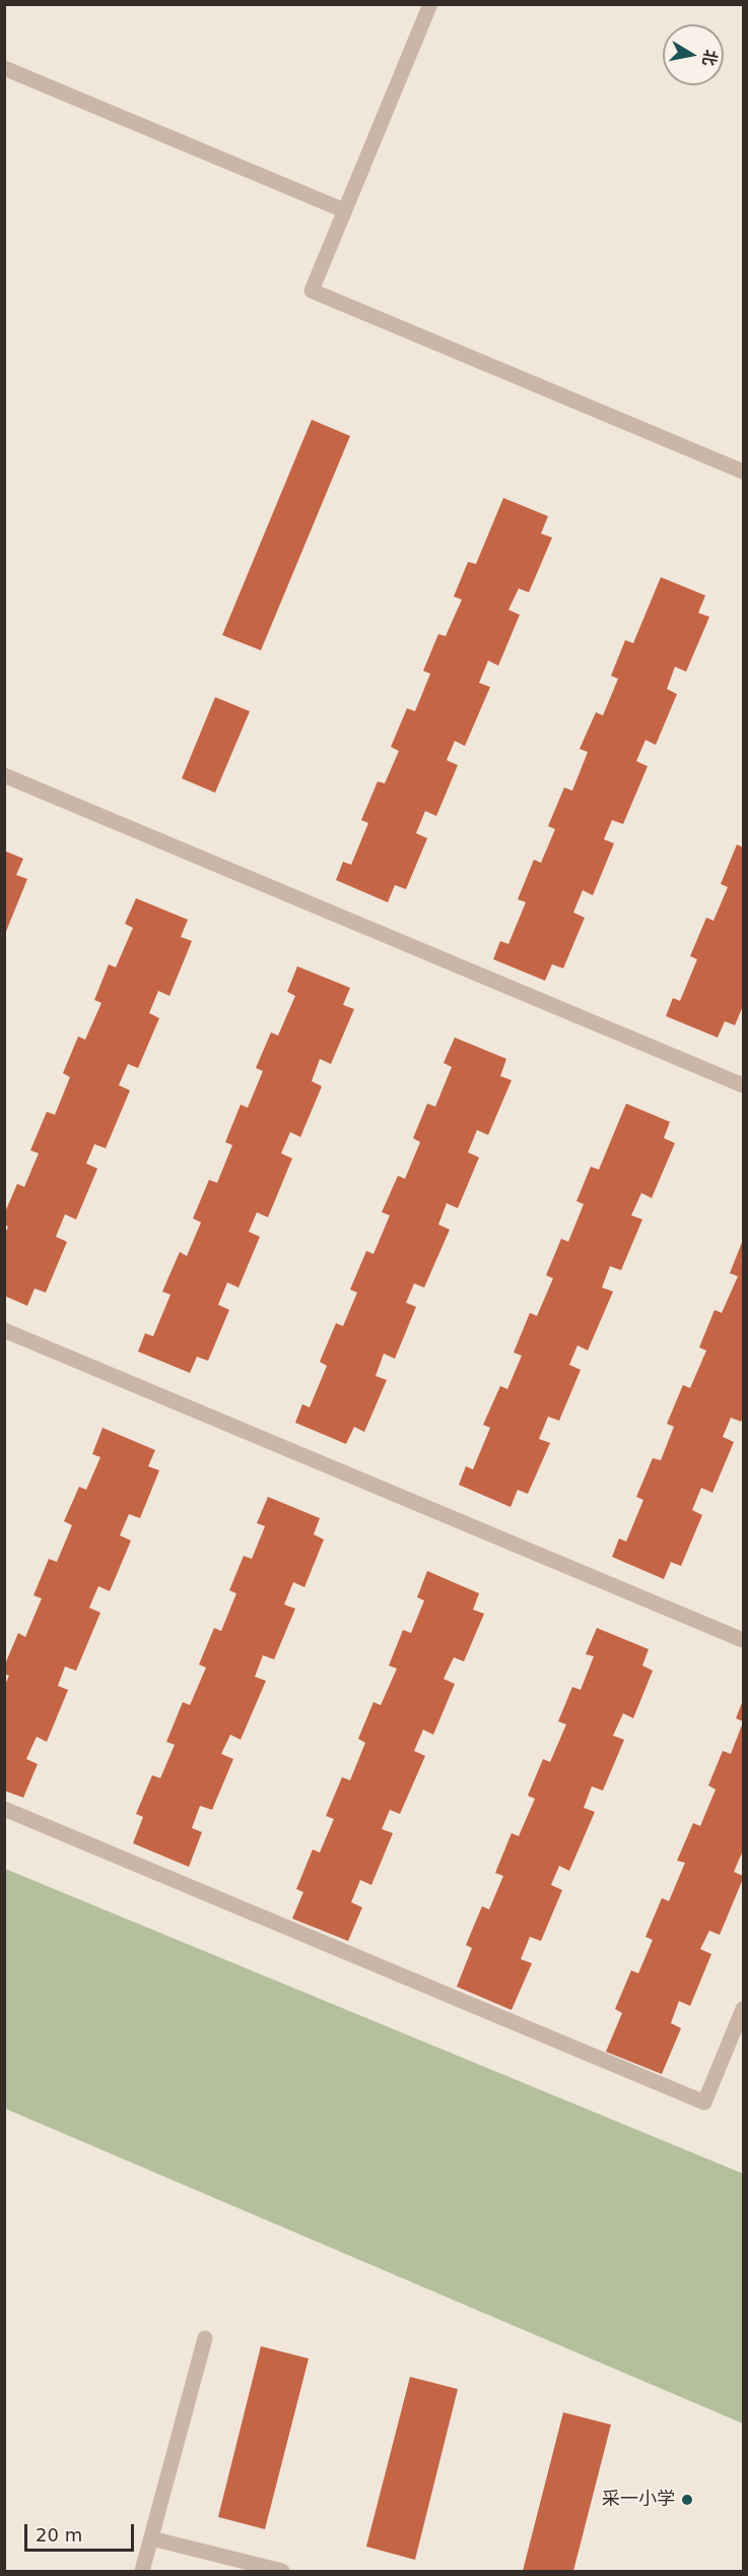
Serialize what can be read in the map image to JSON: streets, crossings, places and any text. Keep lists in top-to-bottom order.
{
  "places": ["采一小学"],
  "scale_bar": "20 m",
  "north": "right"
}
